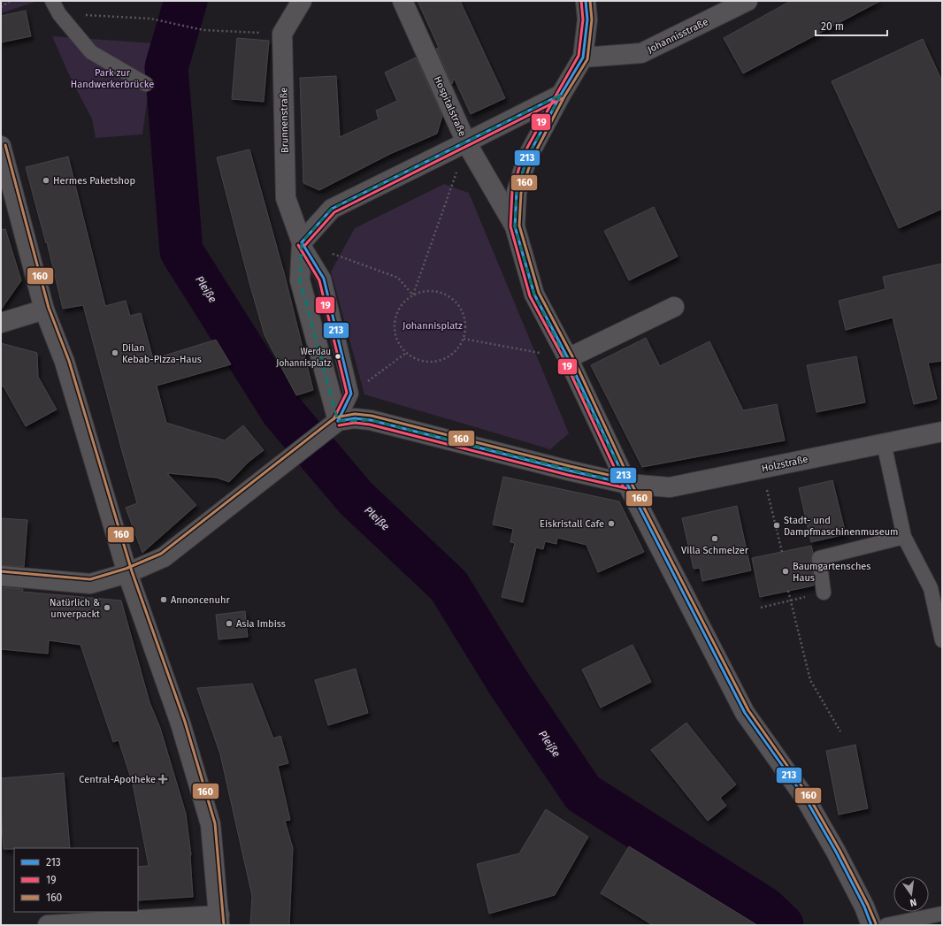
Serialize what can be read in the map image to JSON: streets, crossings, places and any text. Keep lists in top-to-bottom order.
{
  "streets": {
    "street": [
      "Johannisstraße",
      "Hospitalstraße",
      "Brunnenstraße",
      "Holzstraße"
    ]
  },
  "water": ["Pleiße"],
  "parks": ["Park zur Handwerkerbrücke", "Johannisplatz"],
  "places": {
    "other": [
      "Hermes Paketshop",
      "Dilan Kebab-Pizza-Haus",
      "Werdau Johannisplatz",
      "Eiskristall Cafe",
      "Stadt- und Dampfmaschinenmuseum",
      "Villa Schmelzer",
      "Baumgartensches Haus",
      "Annoncenuhr",
      "Natürlich & unverpackt",
      "Asia Imbiss"
    ],
    "health": ["Central-Apotheke"]
  },
  "lines": ["transit line 213", "transit line 19", "transit line 160"],
  "legend": ["213", "19", "160"],
  "scale_bar": "20 m",
  "north": "bottom"
}
